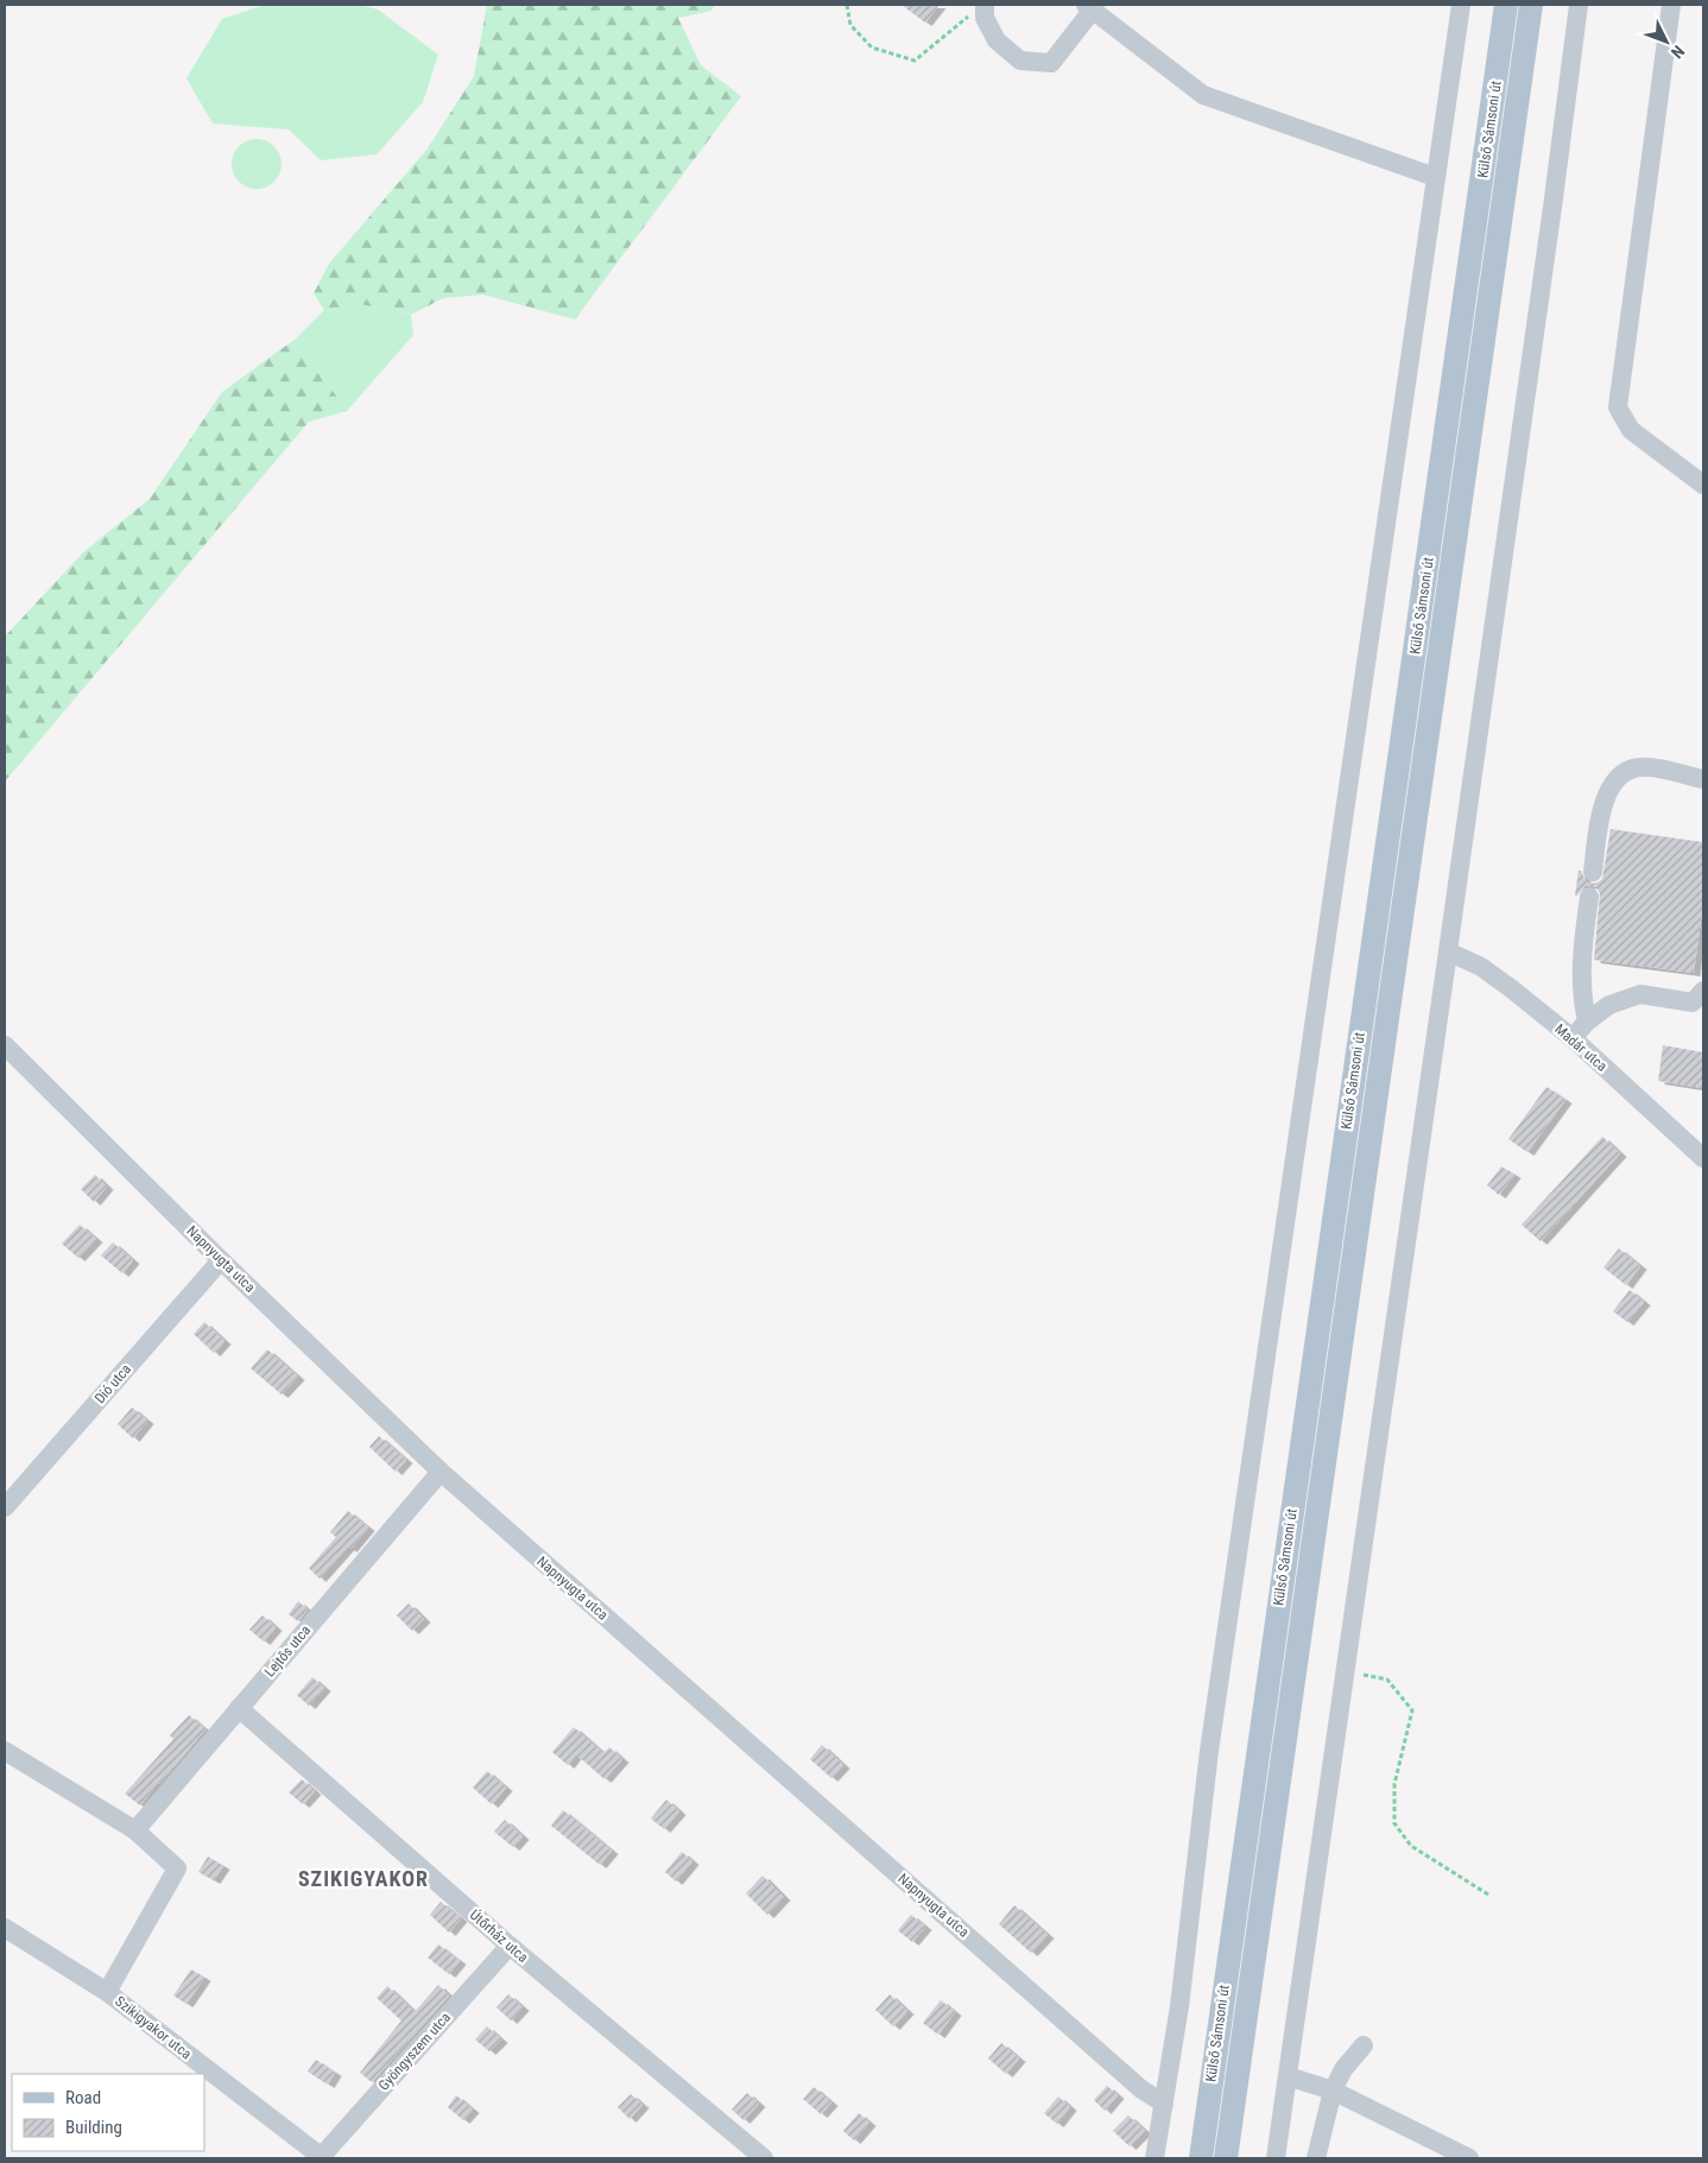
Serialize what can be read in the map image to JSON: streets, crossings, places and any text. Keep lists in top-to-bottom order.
{
  "streets": {
    "main road": ["Külső Sámsoni út"],
    "street": [
      "Madár utca",
      "Napnyugta utca",
      "Dió utca",
      "Lejtős utca",
      "Útőrház utca",
      "Szikigyakor utca",
      "Gyöngyszem utca"
    ]
  },
  "crossings": [
    ["Napnyugta utca", "Dió utca"],
    ["Napnyugta utca", "Lejtős utca"],
    ["Lejtős utca", "Útőrház utca"],
    ["Útőrház utca", "Gyöngyszem utca"],
    ["Szikigyakor utca", "Gyöngyszem utca"]
  ],
  "districts": ["SZIKIGYAKOR"],
  "legend": ["Road", "Building"],
  "north": "bottom right"
}
